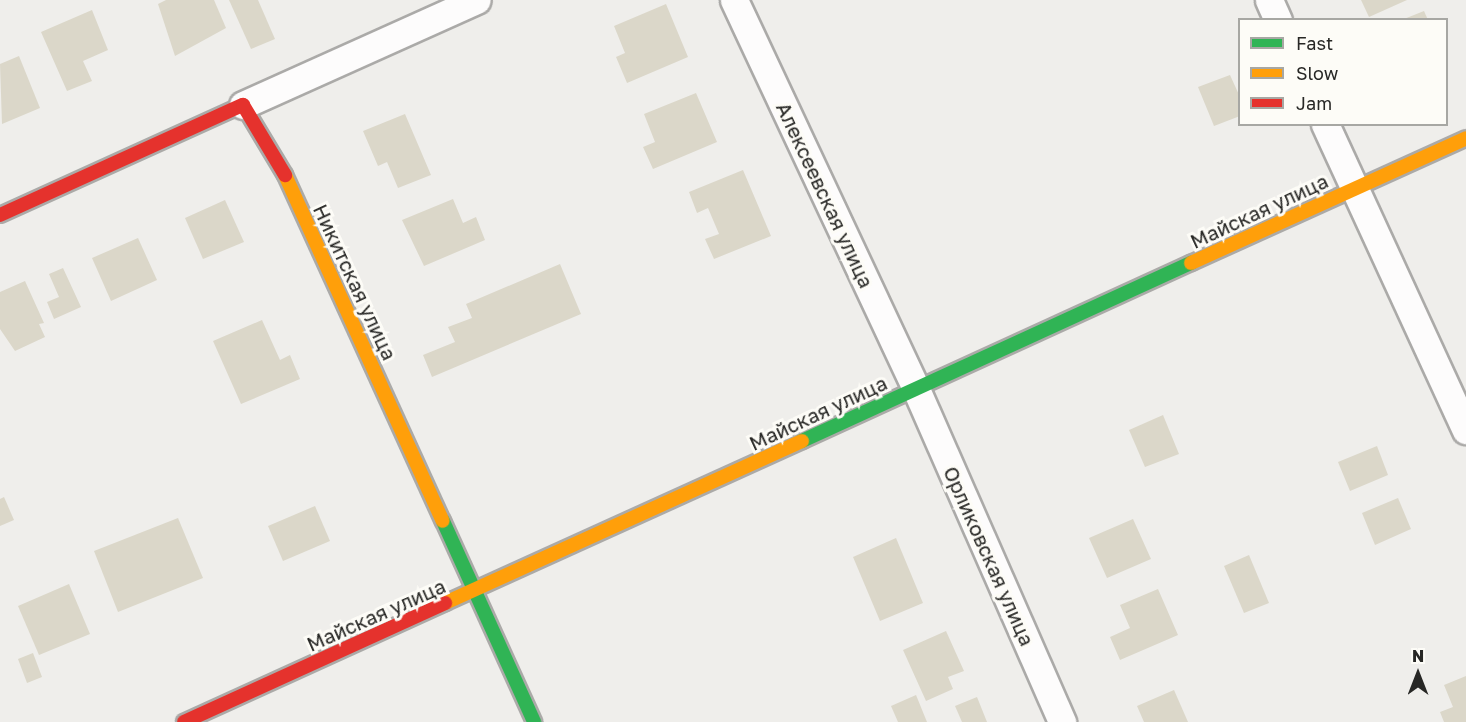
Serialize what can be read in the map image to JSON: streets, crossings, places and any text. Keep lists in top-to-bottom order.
{
  "streets": {
    "street": [
      "Алексеевская улица",
      "Майская улица",
      "Никитская улица",
      "Орликовская улица"
    ]
  },
  "crossings": [
    ["Алексеевская улица", "Майская улица"],
    ["Алексеевская улица", "Орликовская улица"],
    ["Майская улица", "Никитская улица"],
    ["Майская улица", "Орликовская улица"]
  ],
  "legend": ["Fast", "Slow", "Jam"],
  "north": "top"
}
